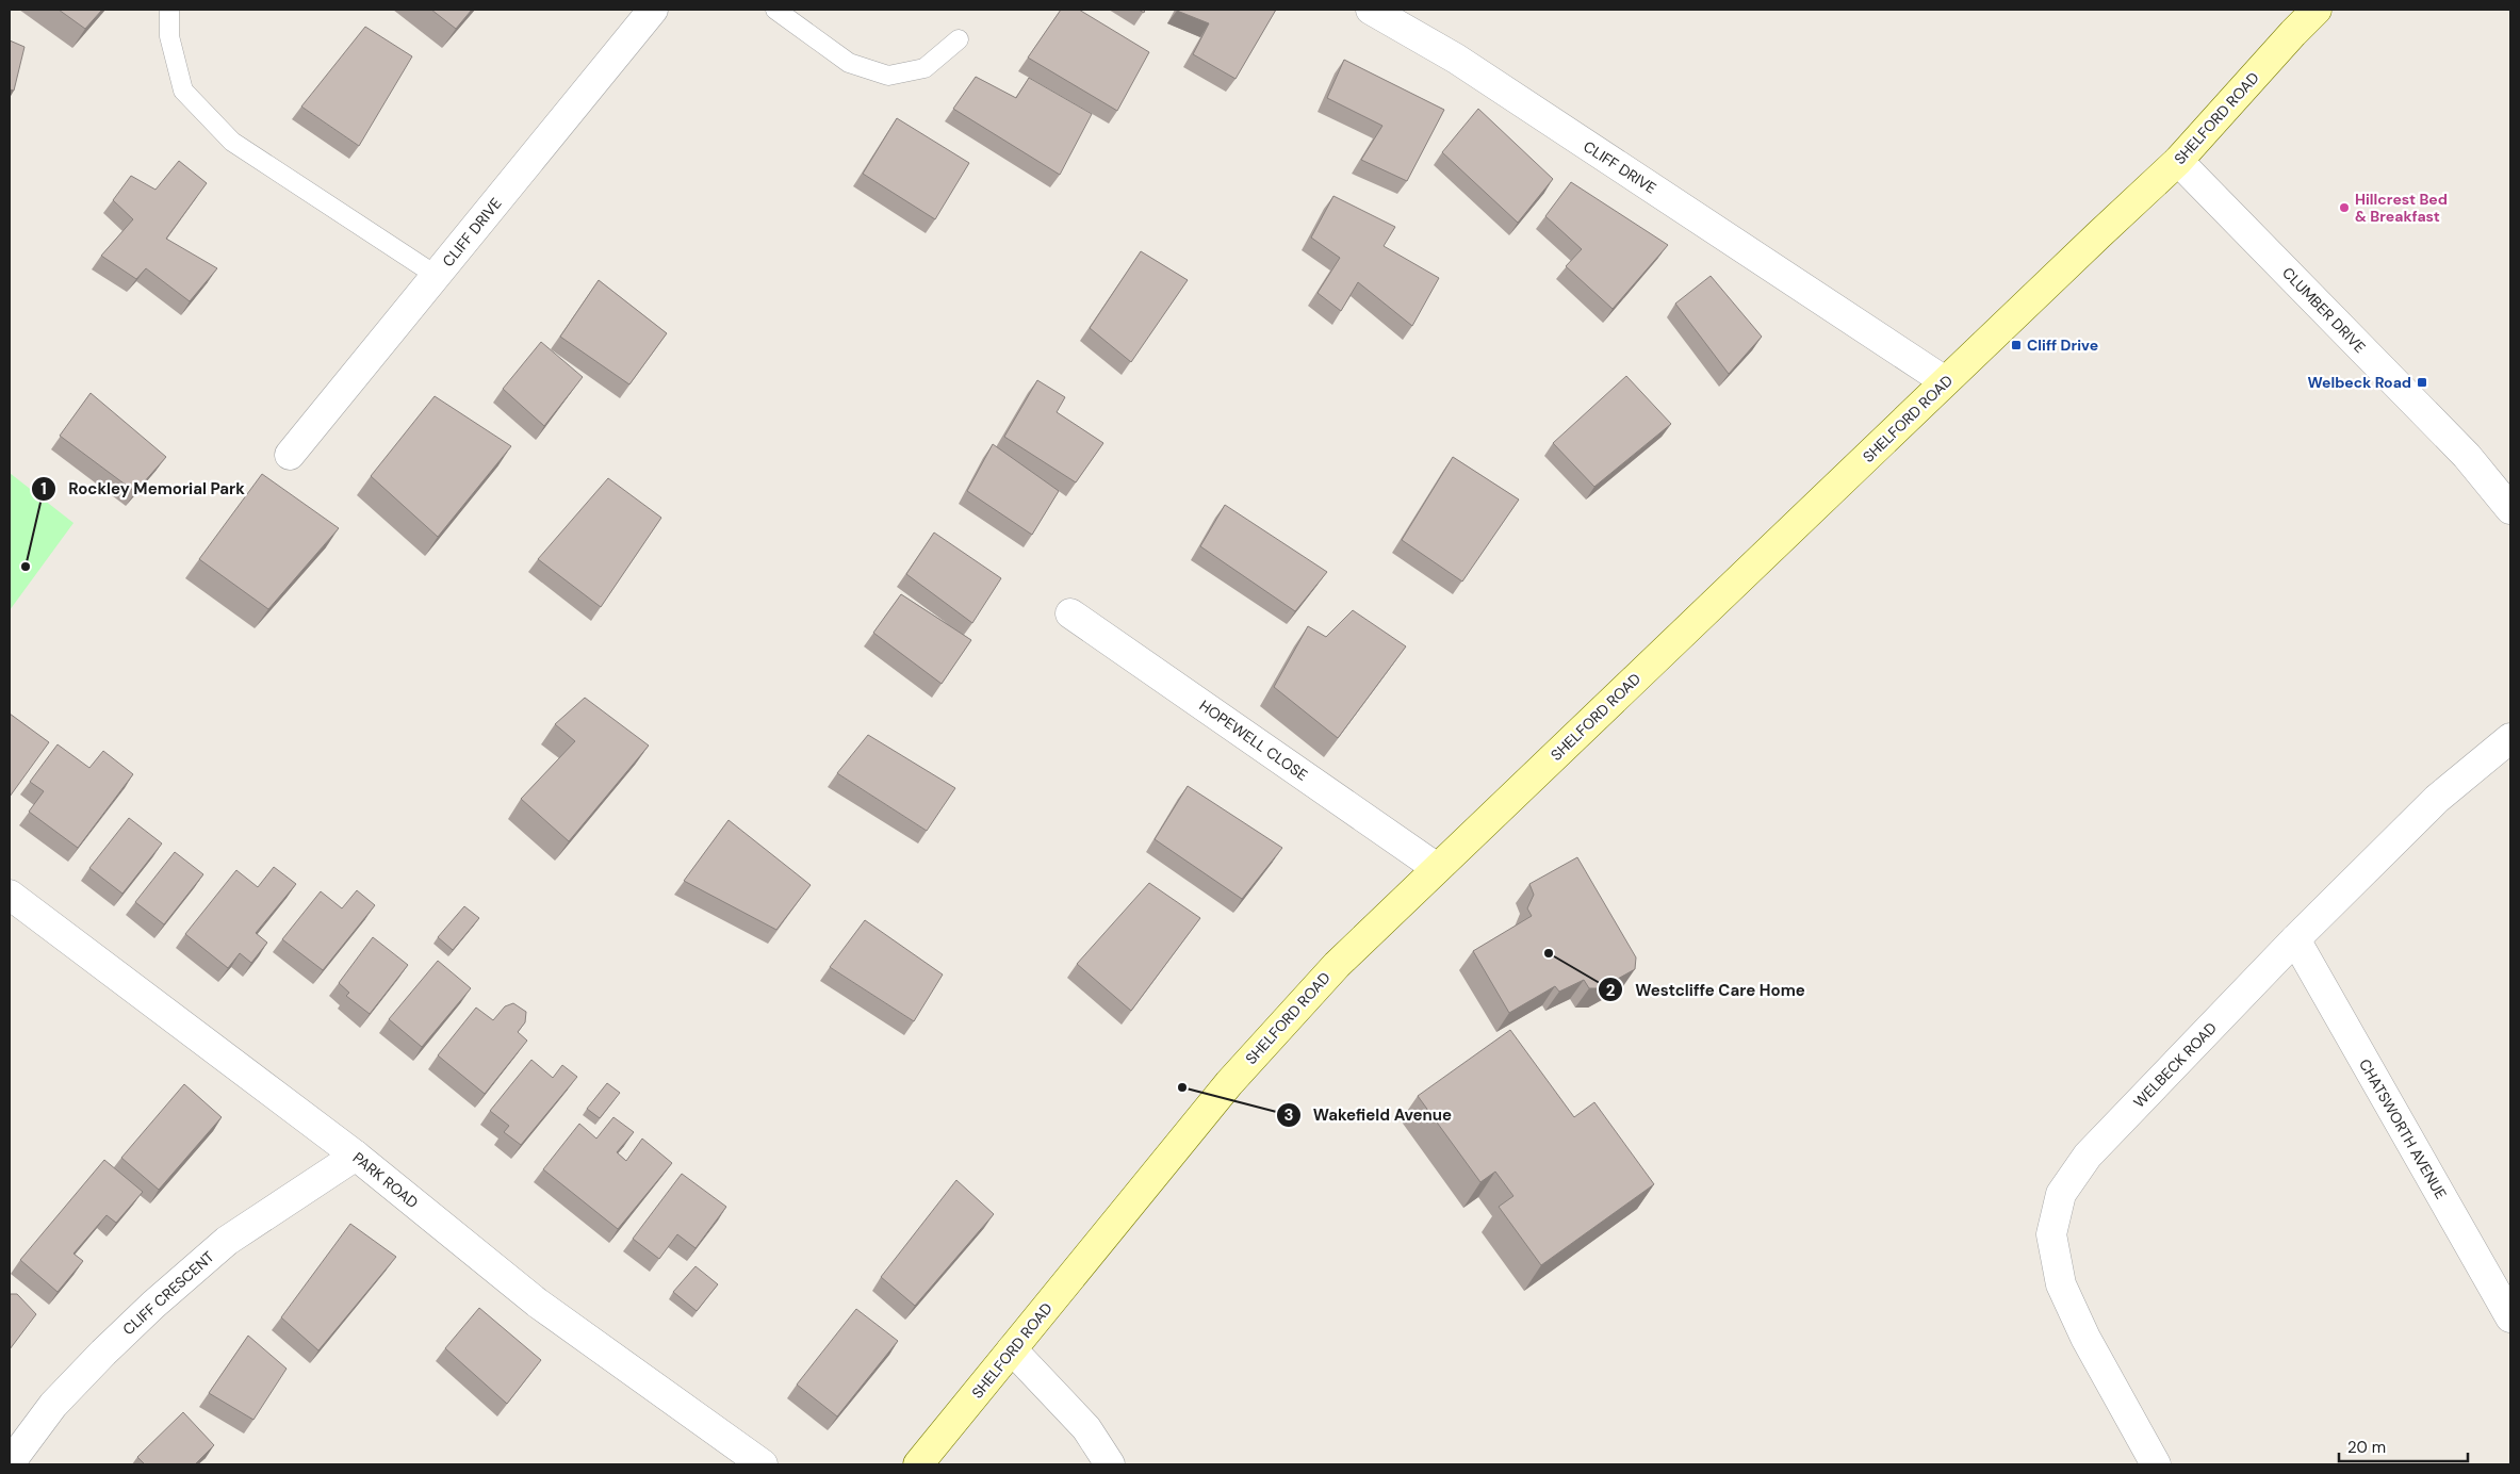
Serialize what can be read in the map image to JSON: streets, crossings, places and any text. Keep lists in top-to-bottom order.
{
  "streets": {
    "street": [
      "SHELFORD ROAD",
      "CLIFF DRIVE",
      "CLUMBER DRIVE",
      "HOPEWELL CLOSE",
      "WELBECK ROAD",
      "CHATSWORTH AVENUE",
      "PARK ROAD",
      "CLIFF CRESCENT"
    ]
  },
  "crossings": [
    ["SHELFORD ROAD", "CLIFF DRIVE"],
    ["SHELFORD ROAD", "CLUMBER DRIVE"],
    ["SHELFORD ROAD", "HOPEWELL CLOSE"],
    ["WELBECK ROAD", "CHATSWORTH AVENUE"],
    ["PARK ROAD", "CLIFF CRESCENT"]
  ],
  "places": {
    "other": [
      "Hillcrest Bed & Breakfast",
      "Rockley Memorial Park",
      "Westcliffe Care Home",
      "Wakefield Avenue"
    ],
    "transit": ["Cliff Drive", "Welbeck Road"]
  },
  "scale_bar": "20 m"
}
